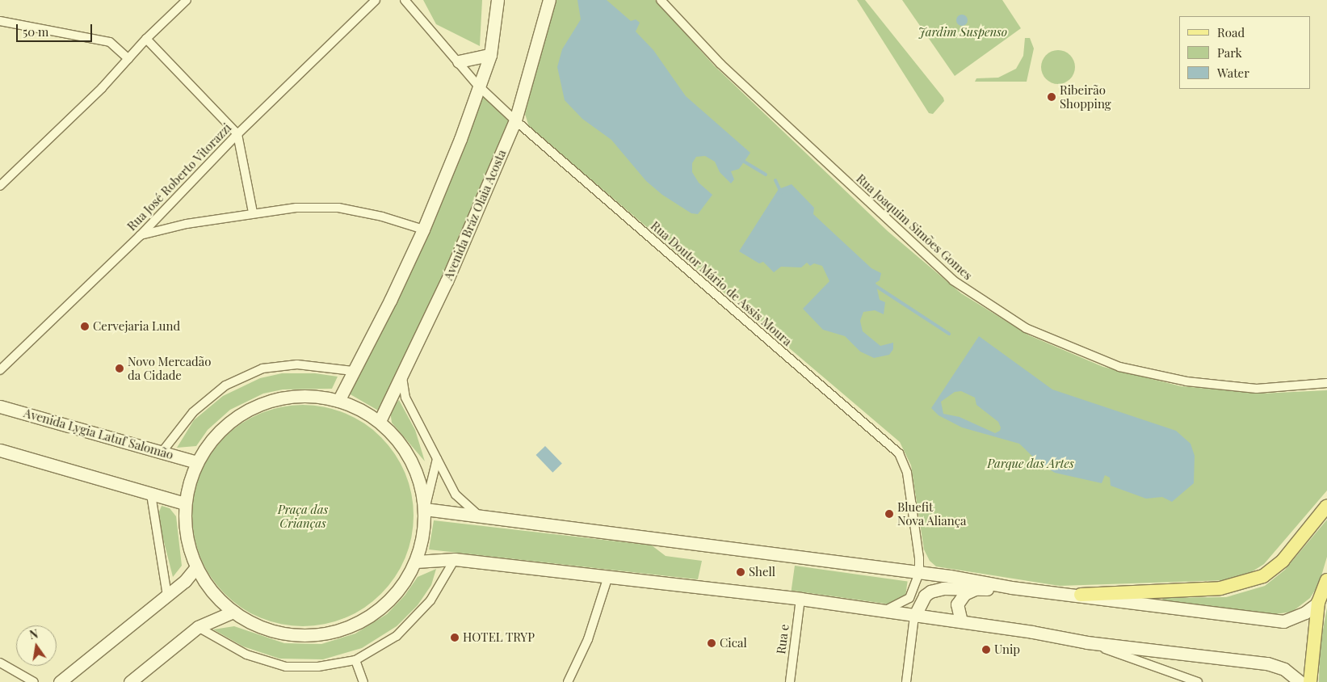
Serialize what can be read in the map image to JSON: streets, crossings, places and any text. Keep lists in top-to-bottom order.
{
  "streets": {
    "main road": ["Avenida Bráz Olaia Acosta", "Avenida Lygia Latuf Salomão"],
    "street": [
      "Rua José Roberto Vitorazzi",
      "Rua Joaquim Simões Gomes",
      "Rua Doutor Mário de Assis Moura",
      "Rua e"
    ]
  },
  "crossings": [
    ["Avenida Bráz Olaia Acosta", "Rua Doutor Mário de Assis Moura"]
  ],
  "parks": ["Jardim Suspenso", "Parque das Artes", "Praça das Crianças"],
  "places": [
    "Ribeirão Shopping",
    "Cervejaria Lund",
    "Novo Mercadão da Cidade",
    "Bluefit Nova Aliança",
    "Shell",
    "HOTEL TRYP",
    "Cical",
    "Unip"
  ],
  "legend": ["Road", "Park", "Water"],
  "scale_bar": "50 m",
  "north": "top"
}
